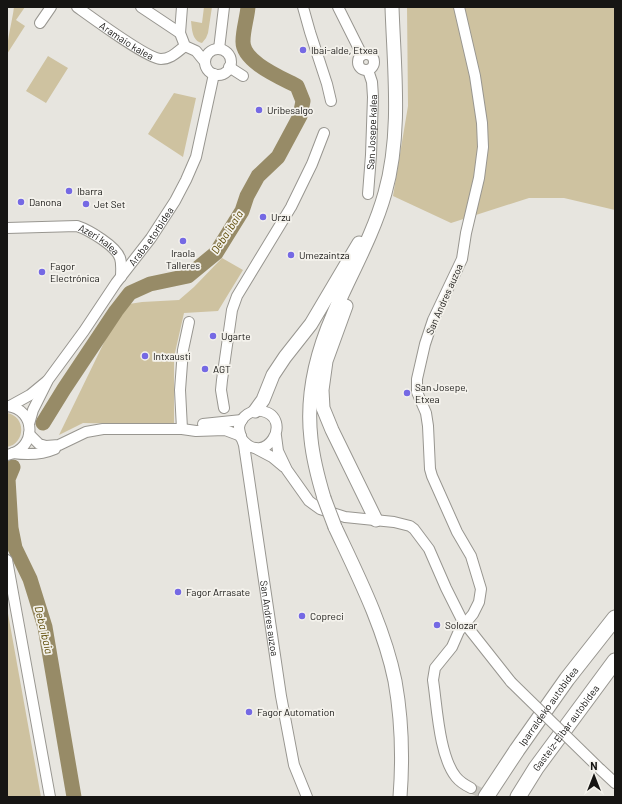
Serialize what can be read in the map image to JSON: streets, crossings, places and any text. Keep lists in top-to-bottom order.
{
  "streets": {
    "highway": ["Iparraldeko autobidea", "Gasteiz-Eibar autobidea"],
    "street": [
      "Aramaio kalea",
      "San Josepe kalea",
      "Araba etorbidea",
      "Azeri kalea",
      "San Andres auzoa"
    ]
  },
  "crossings": [
    ["Araba etorbidea", "Azeri kalea"]
  ],
  "water": ["Deba ibaia"],
  "places": [
    "Ibai-alde, Etxea",
    "Uribesalgo",
    "Ibarra",
    "Danona",
    "Jet Set",
    "Urzu",
    "Iraola Talleres",
    "Umezaintza",
    "Fagor Electrónica",
    "Ugarte",
    "Intxausti",
    "AGT",
    "San Josepe, Etxea",
    "Fagor Arrasate",
    "Copreci",
    "Solozar",
    "Fagor Automation"
  ],
  "north": "top"
}
